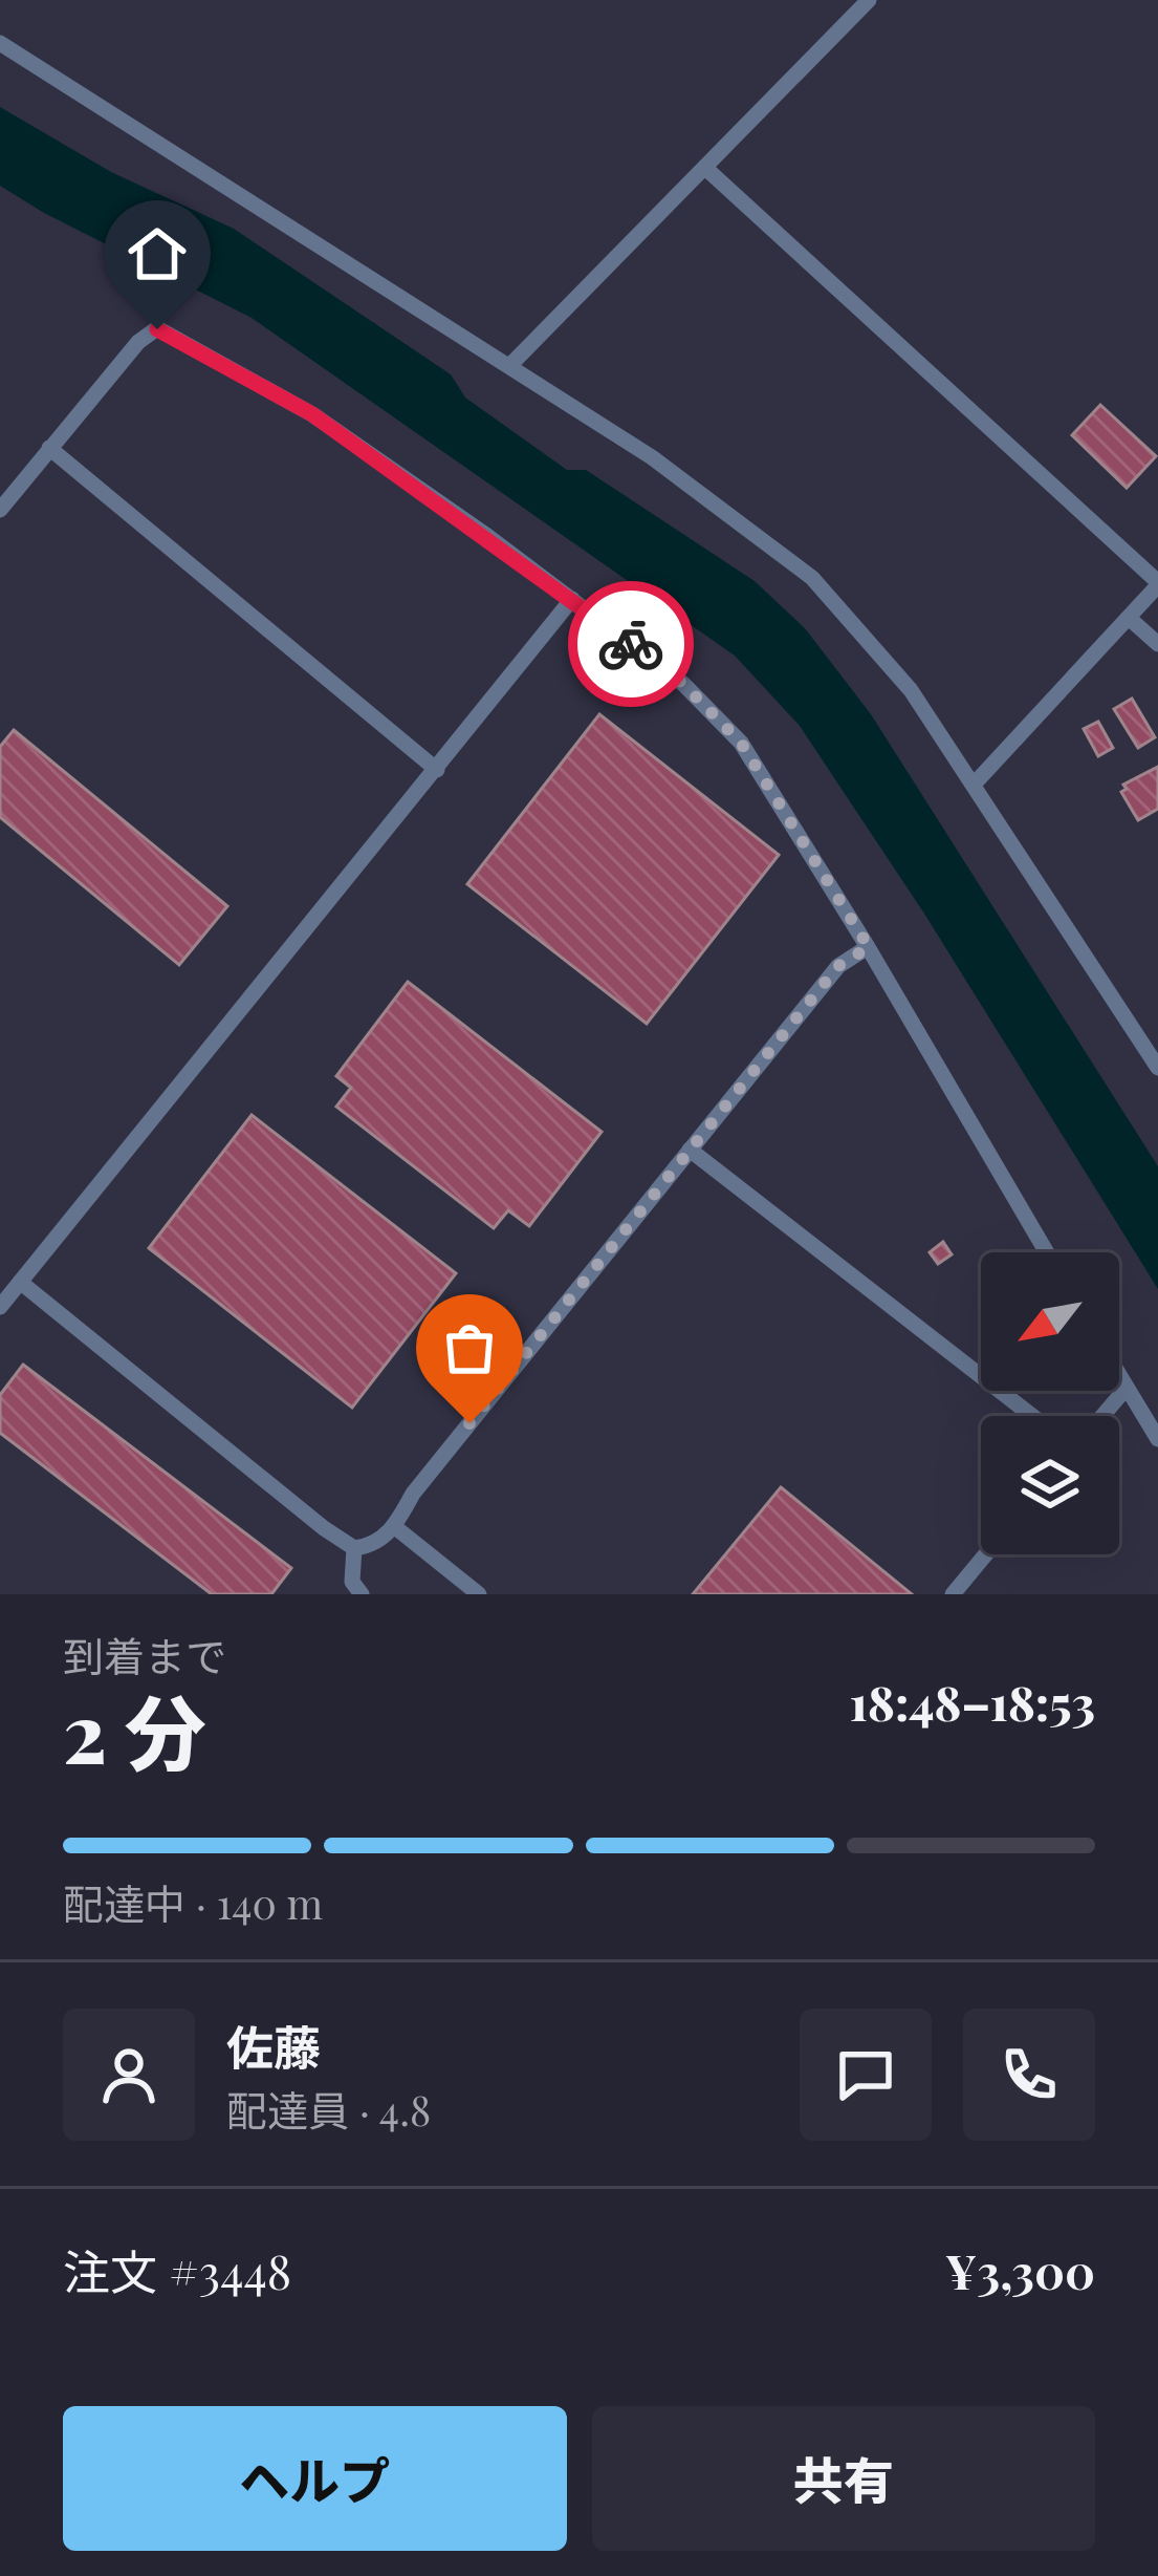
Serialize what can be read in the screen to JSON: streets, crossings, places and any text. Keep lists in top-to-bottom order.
{
  "north": "bottom left",
  "page": {
    "heading": ["2 分", "到着まで", "18:48–18:53"],
    "panel": [
      "佐藤",
      "配達員 · 4.8",
      "注文 #3448",
      "¥3,300"
    ],
    "bar": "配達中 · 140 m",
    "buttons": ["ヘルプ", "共有"]
  }
}
